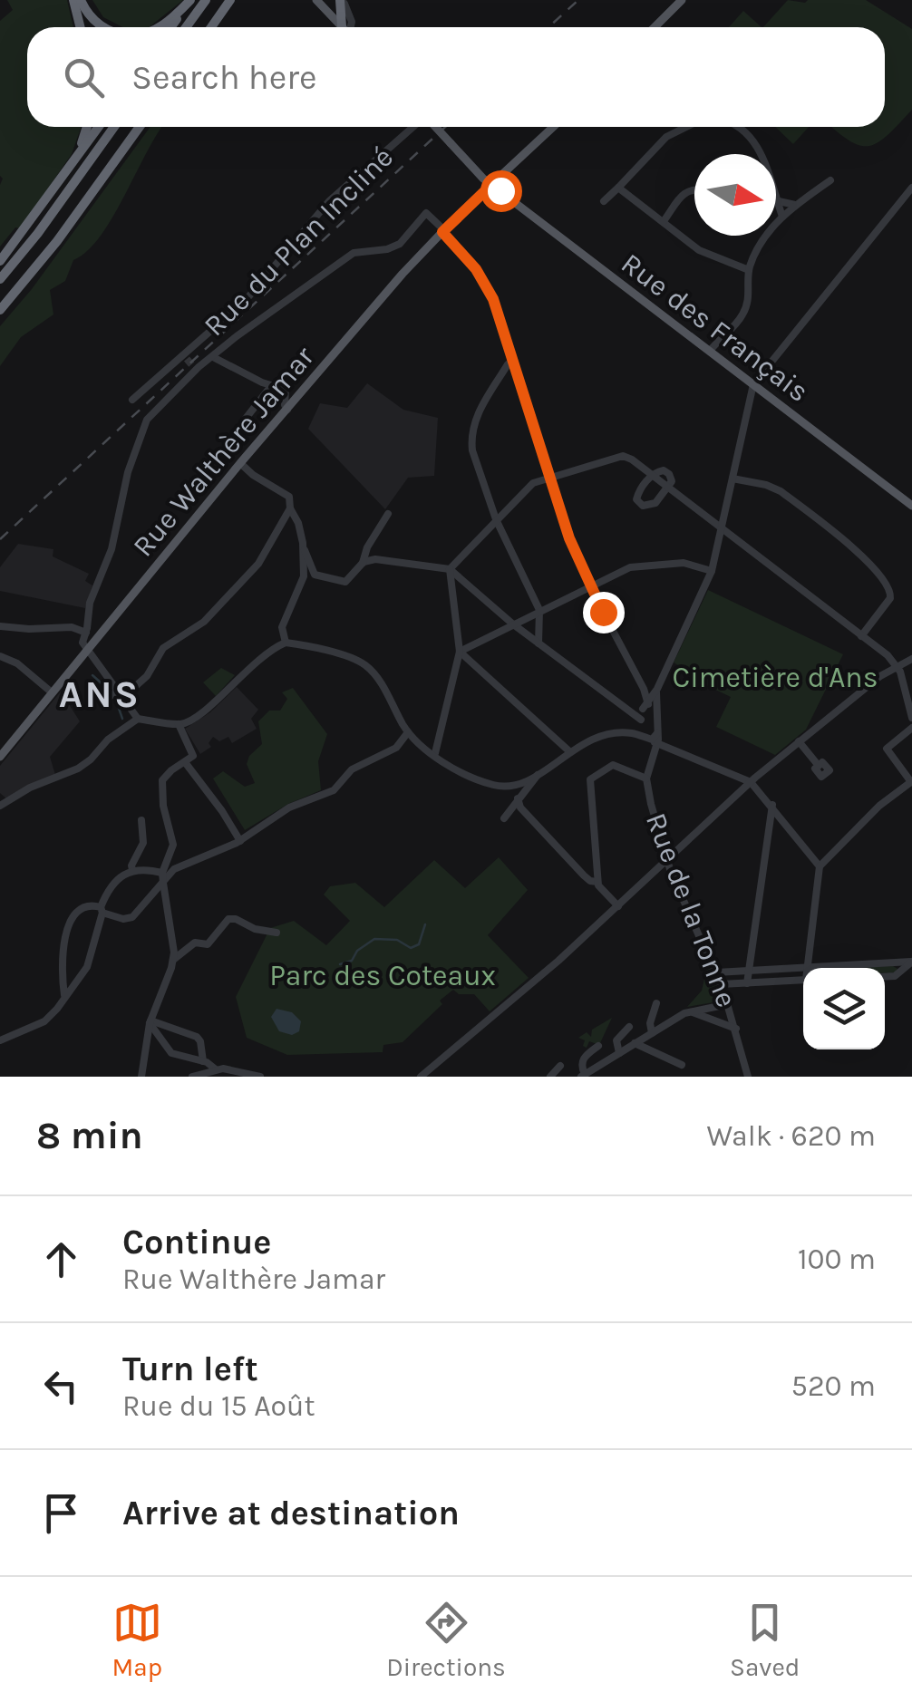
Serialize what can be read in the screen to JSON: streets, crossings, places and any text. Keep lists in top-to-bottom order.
{
  "streets": {
    "main road": ["Rue des Français", "Rue Walthère Jamar"],
    "street": ["Rue du Plan Incliné", "Rue de la Tonne"]
  },
  "crossings": [
    ["Rue des Français", "Rue Walthère Jamar"]
  ],
  "districts": ["ANS"],
  "parks": ["Cimetière d'Ans", "Parc des Coteaux"],
  "north": "right",
  "page": {
    "search": "Search here",
    "heading": ["8 min", "Walk · 620 m"],
    "list": [
      ["Continue", "Rue Walthère Jamar", "100 m"],
      ["Turn left", "Rue du 15 Août", "520 m"],
      "Arrive at destination"
    ],
    "nav": ["Map", "Directions", "Saved"]
  }
}
